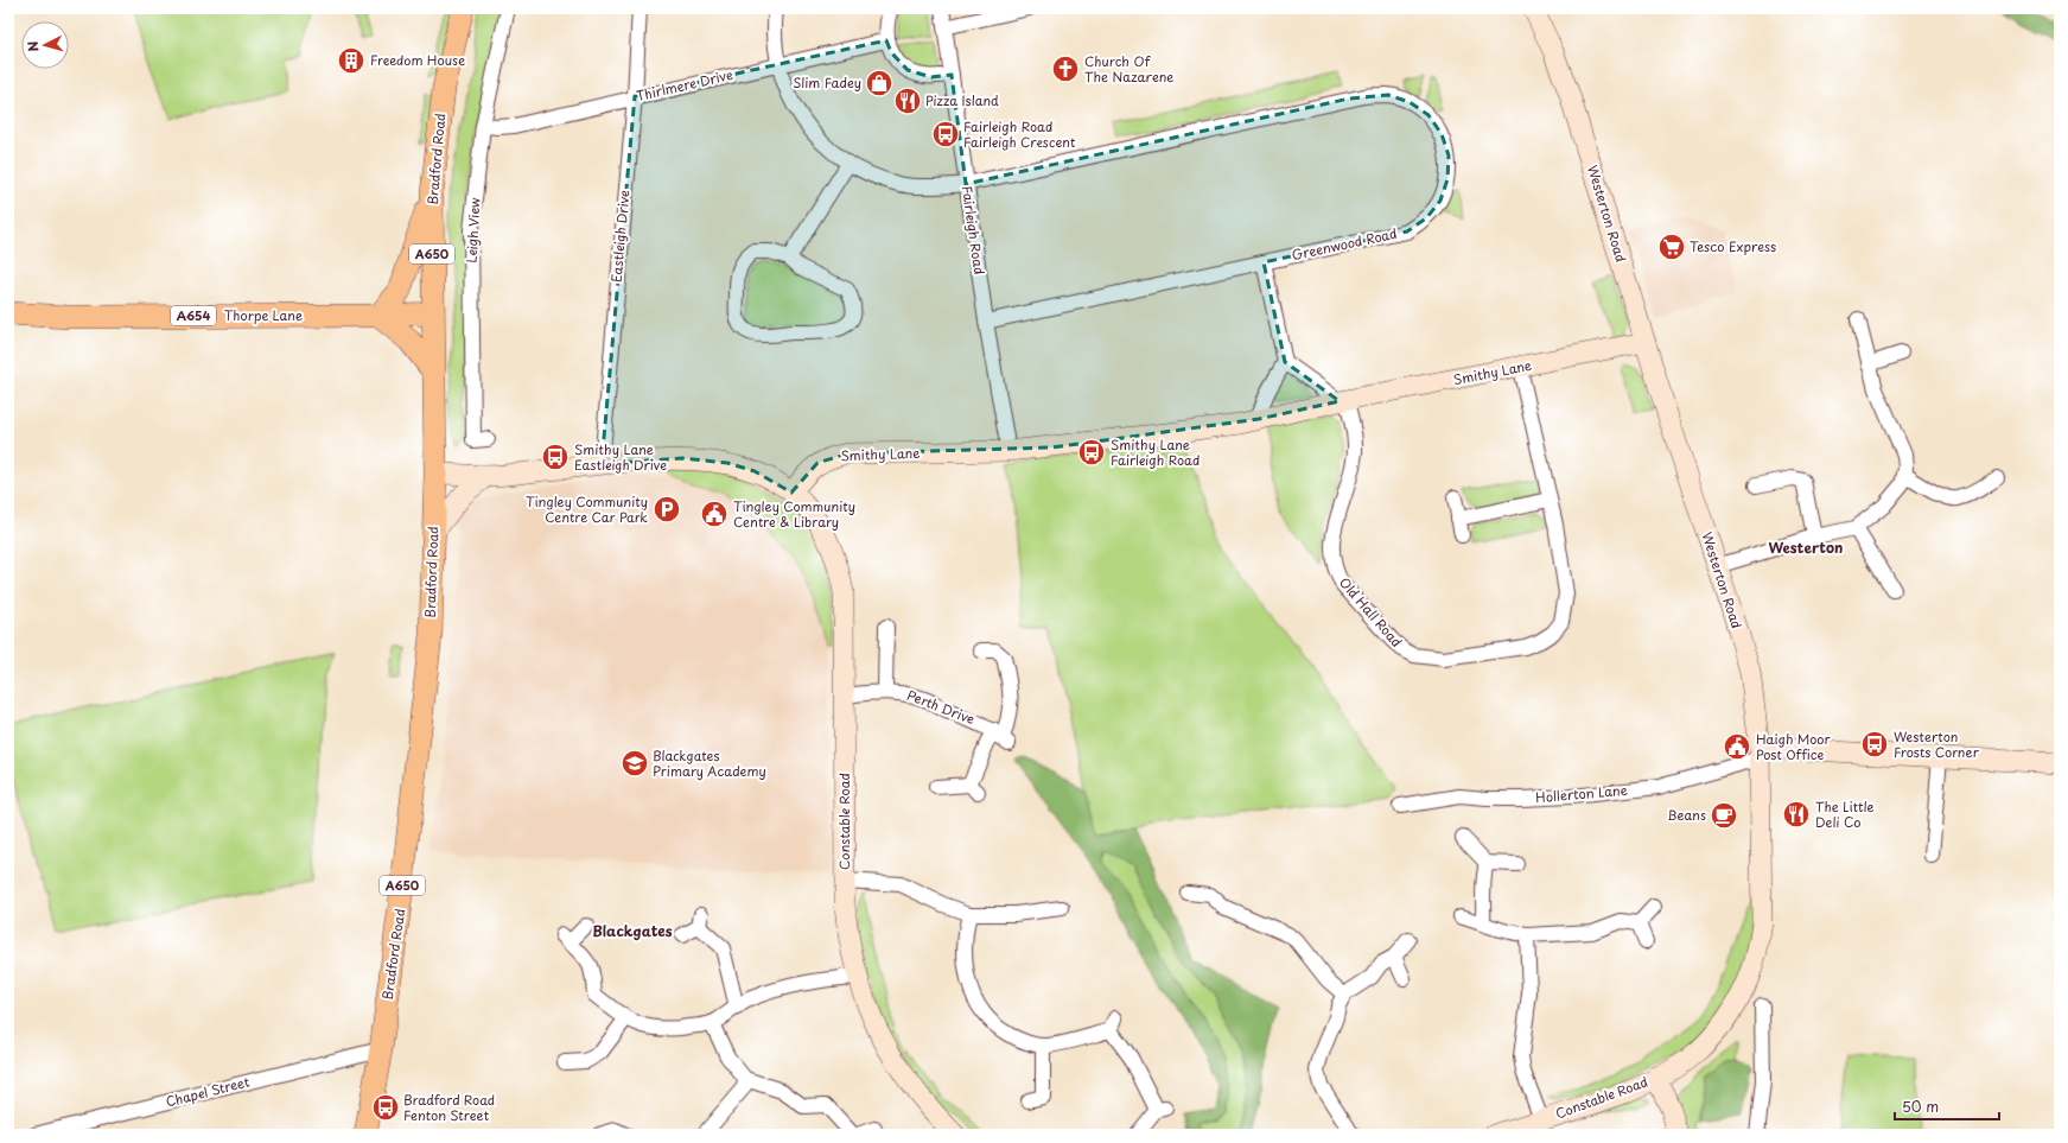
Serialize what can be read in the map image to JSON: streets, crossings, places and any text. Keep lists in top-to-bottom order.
{
  "streets": {
    "main road": [
      "Bradford Road",
      "A650",
      "A654",
      "Thorpe Lane"
    ],
    "street": [
      "Thirlmere Drive",
      "Westerton Road",
      "Leigh View",
      "Fairleigh Road",
      "Eastleigh Drive",
      "Greenwood Road",
      "Smithy Lane",
      "Old Hall Road",
      "Perth Drive",
      "Hollerton Lane",
      "Constable Road",
      "Chapel Street"
    ]
  },
  "crossings": [
    ["Thirlmere Drive", "Leigh View"],
    ["Thirlmere Drive", "Eastleigh Drive"],
    ["Thirlmere Drive", "Greenwood Road"],
    ["Bradford Road", "Thorpe Lane"],
    ["Bradford Road", "Chapel Street"],
    ["Westerton Road", "Smithy Lane"],
    ["Westerton Road", "Hollerton Lane"],
    ["Westerton Road", "Constable Road"],
    ["Fairleigh Road", "Greenwood Road"],
    ["Fairleigh Road", "Smithy Lane"],
    ["Smithy Lane", "Old Hall Road"],
    ["Smithy Lane", "Constable Road"],
    ["Perth Drive", "Constable Road"]
  ],
  "districts": ["Westerton", "Blackgates"],
  "places": {
    "building": ["Freedom House"],
    "church": ["Church Of The Nazarene"],
    "shop": ["Slim Fadey"],
    "restaurant": ["Pizza Island", "The Little Deli Co"],
    "bus stop": [
      "Fairleigh Road Fairleigh Crescent",
      "Smithy Lane Fairleigh Road",
      "Smithy Lane Eastleigh Drive",
      "Westerton Frosts Corner",
      "Bradford Road Fenton Street"
    ],
    "supermarket": ["Tesco Express"],
    "parking": ["Tingley Community Centre Car Park"],
    "public building": ["Tingley Community Centre & Library", "Haigh Moor Post Office"],
    "school or university": ["Blackgates Primary Academy"],
    "cafe": ["Beans"]
  },
  "scale_bar": "50 m",
  "north": "left"
}
